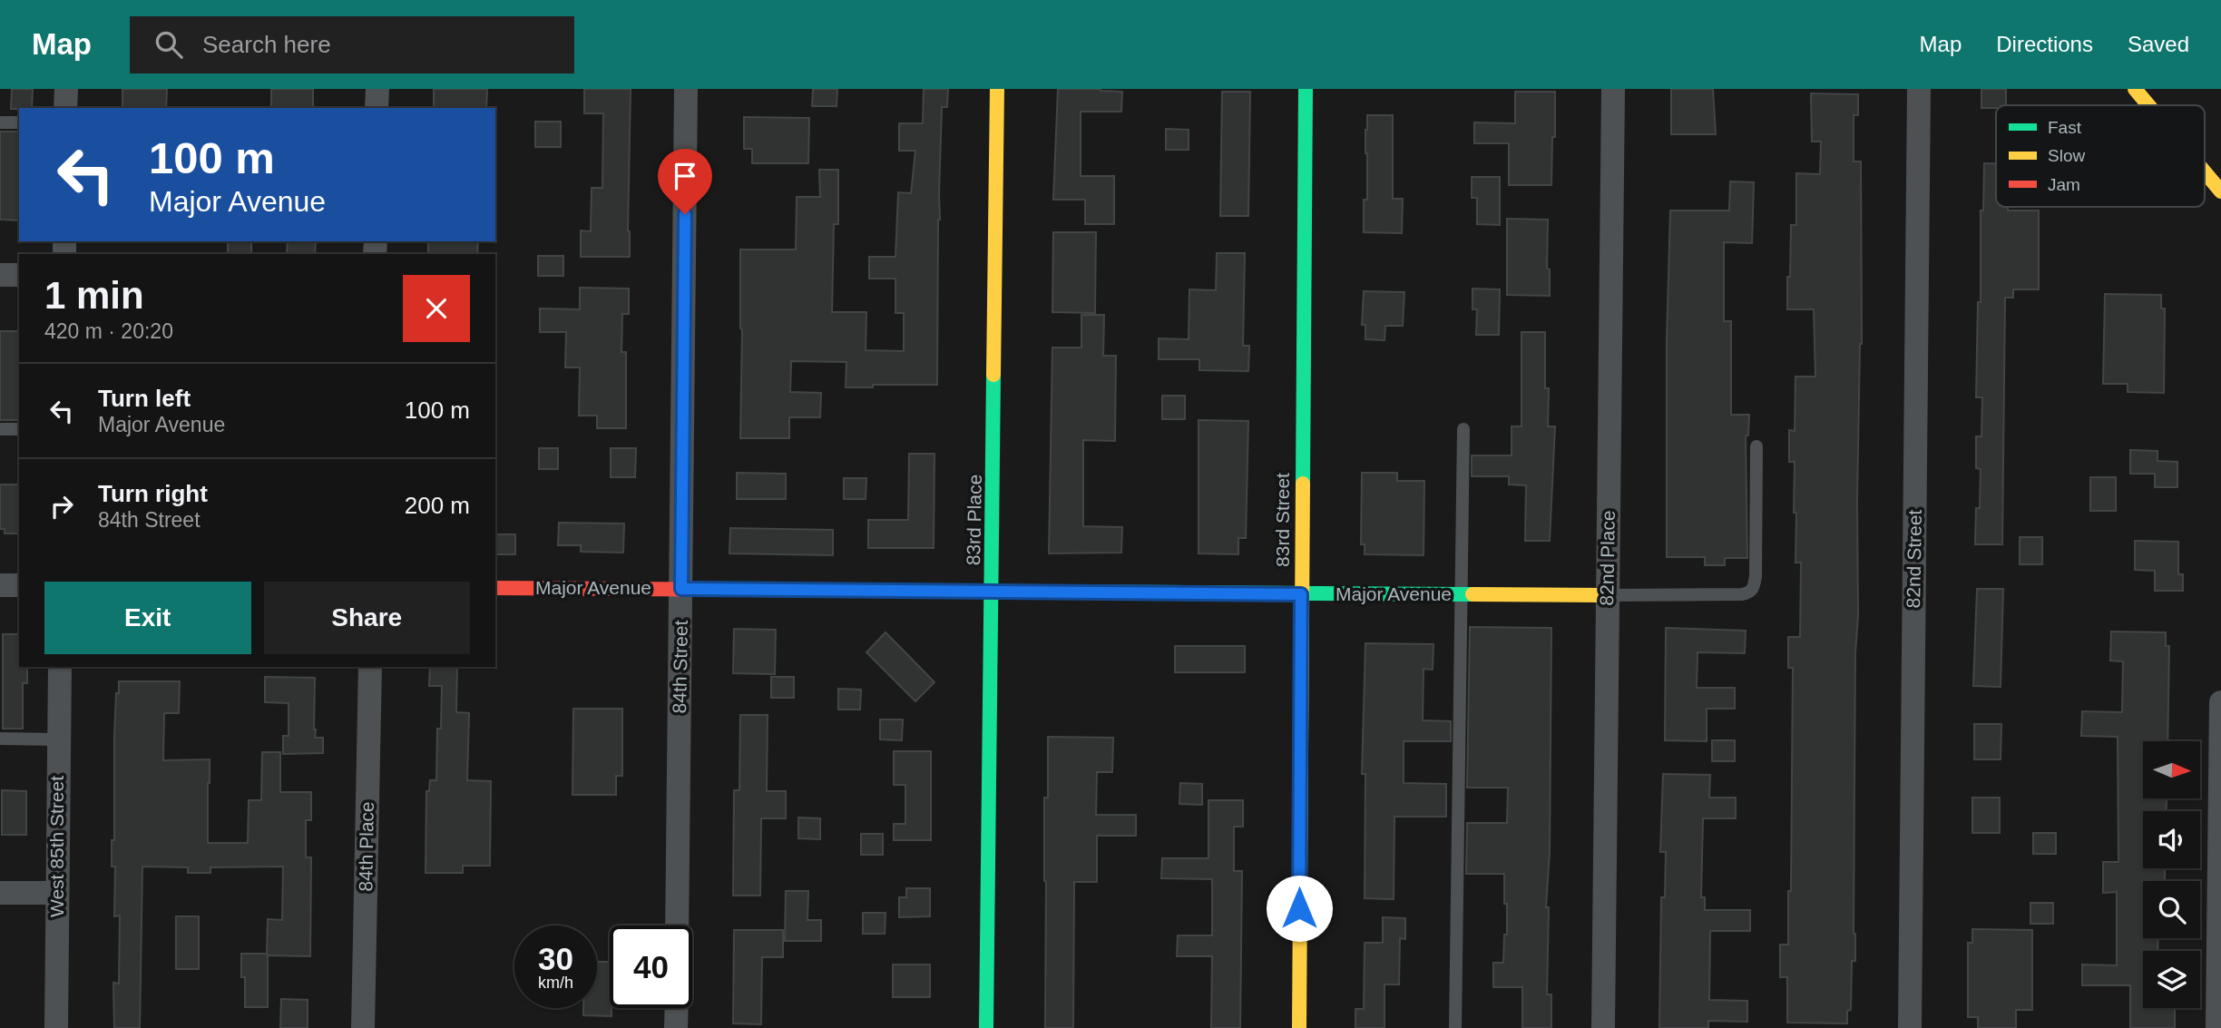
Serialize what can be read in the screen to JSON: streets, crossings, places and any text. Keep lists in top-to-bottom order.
{
  "streets": {
    "street": [
      "83rd Place",
      "83rd Street",
      "82nd Place",
      "82nd Street",
      "Major Avenue",
      "84th Street",
      "West 85th Street",
      "84th Place"
    ]
  },
  "crossings": [
    ["83rd Place", "Major Avenue"],
    ["83rd Street", "Major Avenue"],
    ["82nd Place", "Major Avenue"],
    ["Major Avenue", "84th Street"]
  ],
  "legend": ["Fast", "Slow", "Jam"],
  "north": "right",
  "page": {
    "header": "Map",
    "search": "Search here",
    "nav": ["Map", "Directions", "Saved"],
    "turn": ["100 m", "Major Avenue"],
    "heading": ["1 min", "420 m · 20:20"],
    "list": [
      {
        "name": "Turn left",
        "note": "Major Avenue",
        "value": "100 m"
      },
      {
        "name": "Turn right",
        "note": "84th Street",
        "value": "200 m"
      }
    ],
    "buttons": ["Exit", "Share"],
    "speed": "30 km/h",
    "limit": "40"
  }
}
